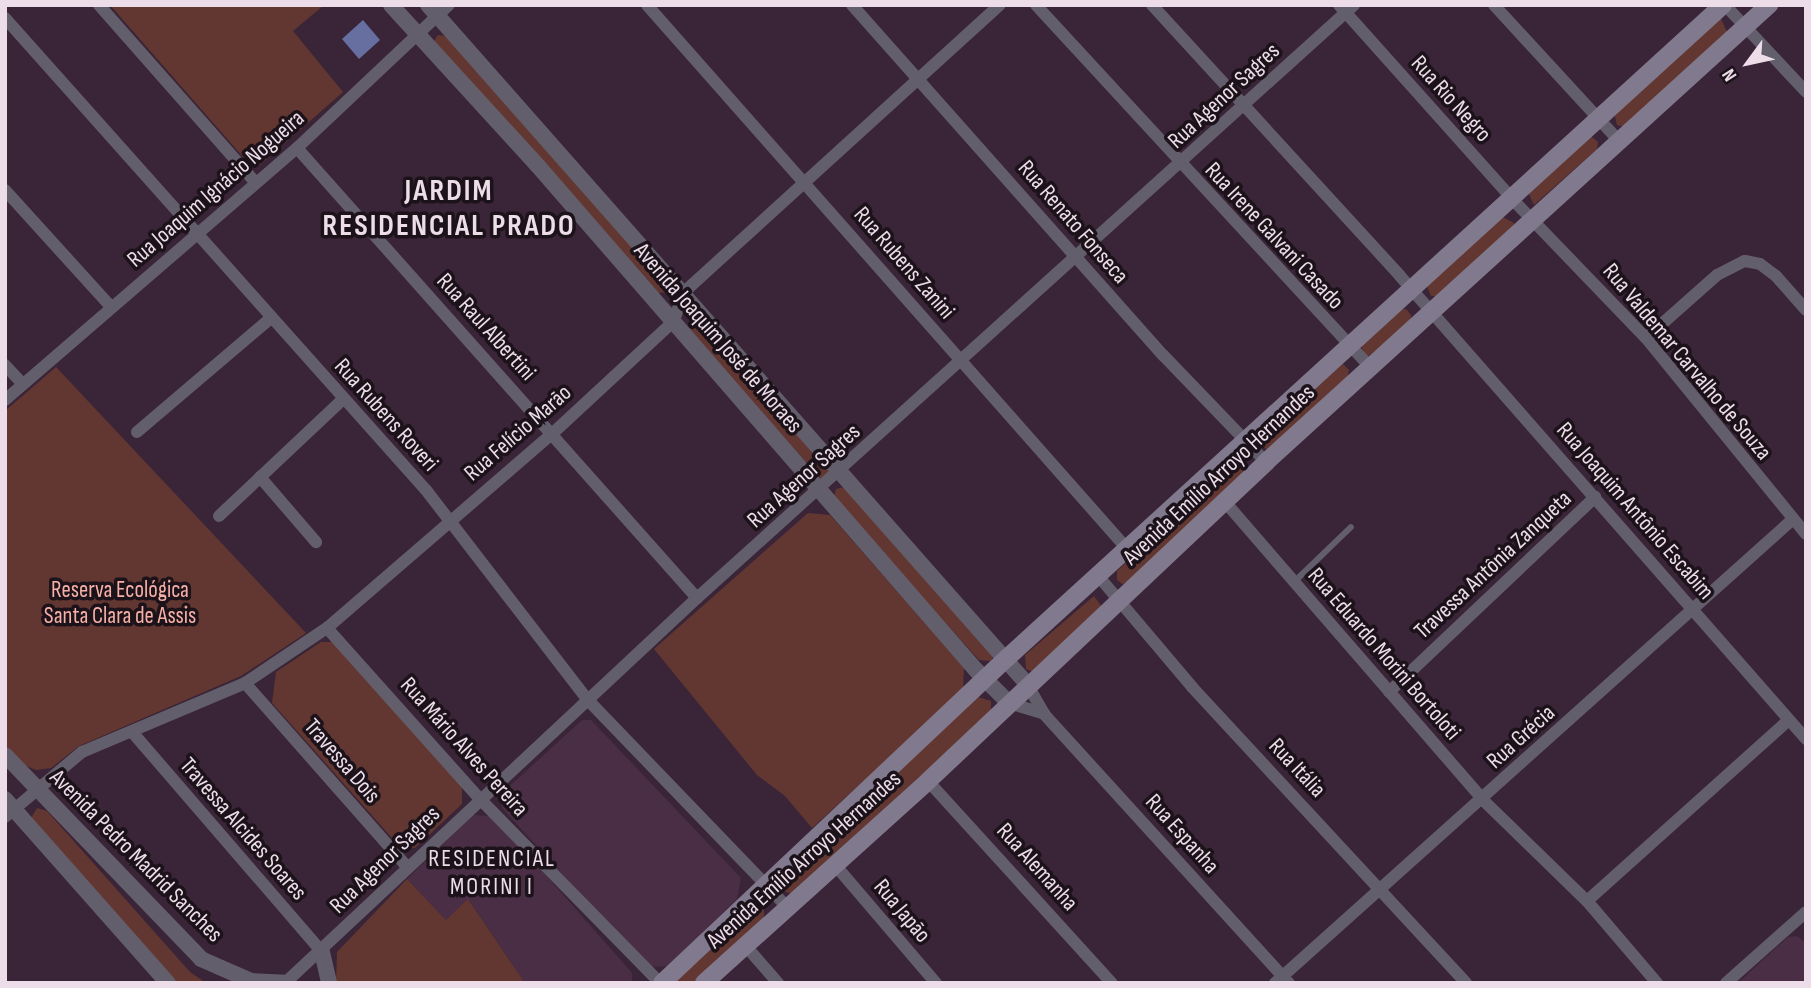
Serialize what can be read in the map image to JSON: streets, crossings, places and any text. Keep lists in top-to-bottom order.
{
  "streets": {
    "main road": ["Avenida Emílio Arroyo Hernandes"],
    "street": [
      "Rua Agenor Sagres",
      "Rua Rio Negro",
      "Rua Joaquim Ignácio Nogueira",
      "Rua Renato Fonseca",
      "Rua Irene Galvani Casado",
      "Rua Rubens Zanini",
      "Rua Raul Albertini",
      "Avenida Joaquim José de Moraes",
      "Rua Valdemar Carvalho de Souza",
      "Rua Rubens Roveri",
      "Rua Felício Marão",
      "Rua Joaquim Antônio Escabim",
      "Travessa Antônia Zanqueta",
      "Rua Eduardo Morini Bortoloti",
      "Rua Grécia",
      "Rua Mário Alves Pereira",
      "Travessa Dois",
      "Rua Itália",
      "Travessa Alcides Soares",
      "Rua Espanha",
      "Avenida Pedro Madrid Sanches",
      "Rua Alemanha",
      "Rua Japão"
    ]
  },
  "crossings": [
    ["Rua Agenor Sagres", "Rua Rio Negro"],
    ["Rua Agenor Sagres", "Rua Renato Fonseca"],
    ["Rua Agenor Sagres", "Rua Irene Galvani Casado"],
    ["Rua Agenor Sagres", "Rua Rubens Zanini"],
    ["Rua Agenor Sagres", "Rua Raul Albertini"],
    ["Rua Agenor Sagres", "Avenida Joaquim José de Moraes"],
    ["Rua Agenor Sagres", "Rua Rubens Roveri"],
    ["Rua Agenor Sagres", "Rua Joaquim Antônio Escabim"],
    ["Rua Agenor Sagres", "Rua Mário Alves Pereira"],
    ["Rua Agenor Sagres", "Travessa Dois"],
    ["Rua Agenor Sagres", "Travessa Alcides Soares"],
    ["Rua Agenor Sagres", "Avenida Pedro Madrid Sanches"],
    ["Rua Rio Negro", "Rua Valdemar Carvalho de Souza"],
    ["Rua Rio Negro", "Avenida Emílio Arroyo Hernandes"],
    ["Rua Joaquim Ignácio Nogueira", "Rua Raul Albertini"],
    ["Rua Joaquim Ignácio Nogueira", "Avenida Joaquim José de Moraes"],
    ["Rua Joaquim Ignácio Nogueira", "Rua Rubens Roveri"],
    ["Rua Renato Fonseca", "Rua Felício Marão"],
    ["Rua Renato Fonseca", "Avenida Emílio Arroyo Hernandes"],
    ["Rua Irene Galvani Casado", "Avenida Emílio Arroyo Hernandes"],
    ["Rua Rubens Zanini", "Rua Felício Marão"],
    ["Rua Rubens Zanini", "Avenida Emílio Arroyo Hernandes"],
    ["Rua Raul Albertini", "Rua Felício Marão"],
    ["Avenida Joaquim José de Moraes", "Rua Felício Marão"],
    ["Avenida Joaquim José de Moraes", "Avenida Emílio Arroyo Hernandes"],
    ["Avenida Joaquim José de Moraes", "Rua Espanha"],
    ["Rua Valdemar Carvalho de Souza", "Avenida Emílio Arroyo Hernandes"],
    ["Rua Valdemar Carvalho de Souza", "Rua Grécia"],
    ["Rua Rubens Roveri", "Rua Felício Marão"],
    ["Rua Rubens Roveri", "Avenida Emílio Arroyo Hernandes"],
    ["Rua Felício Marão", "Rua Mário Alves Pereira"],
    ["Rua Felício Marão", "Travessa Dois"],
    ["Rua Felício Marão", "Travessa Alcides Soares"],
    ["Rua Felício Marão", "Avenida Pedro Madrid Sanches"],
    ["Avenida Emílio Arroyo Hernandes", "Rua Joaquim Antônio Escabim"],
    ["Avenida Emílio Arroyo Hernandes", "Rua Eduardo Morini Bortoloti"],
    ["Avenida Emílio Arroyo Hernandes", "Rua Mário Alves Pereira"],
    ["Avenida Emílio Arroyo Hernandes", "Rua Itália"],
    ["Avenida Emílio Arroyo Hernandes", "Rua Espanha"],
    ["Avenida Emílio Arroyo Hernandes", "Rua Alemanha"],
    ["Avenida Emílio Arroyo Hernandes", "Rua Japão"],
    ["Rua Joaquim Antônio Escabim", "Travessa Antônia Zanqueta"],
    ["Rua Joaquim Antônio Escabim", "Rua Grécia"],
    ["Travessa Antônia Zanqueta", "Rua Eduardo Morini Bortoloti"],
    ["Rua Eduardo Morini Bortoloti", "Rua Grécia"],
    ["Rua Grécia", "Rua Itália"],
    ["Rua Grécia", "Rua Espanha"]
  ],
  "districts": ["JARDIM RESIDENCIAL PRADO", "RESIDENCIAL MORINI I"],
  "parks": ["Reserva Ecológica Santa Clara de Assis"],
  "north": "bottom left"
}
